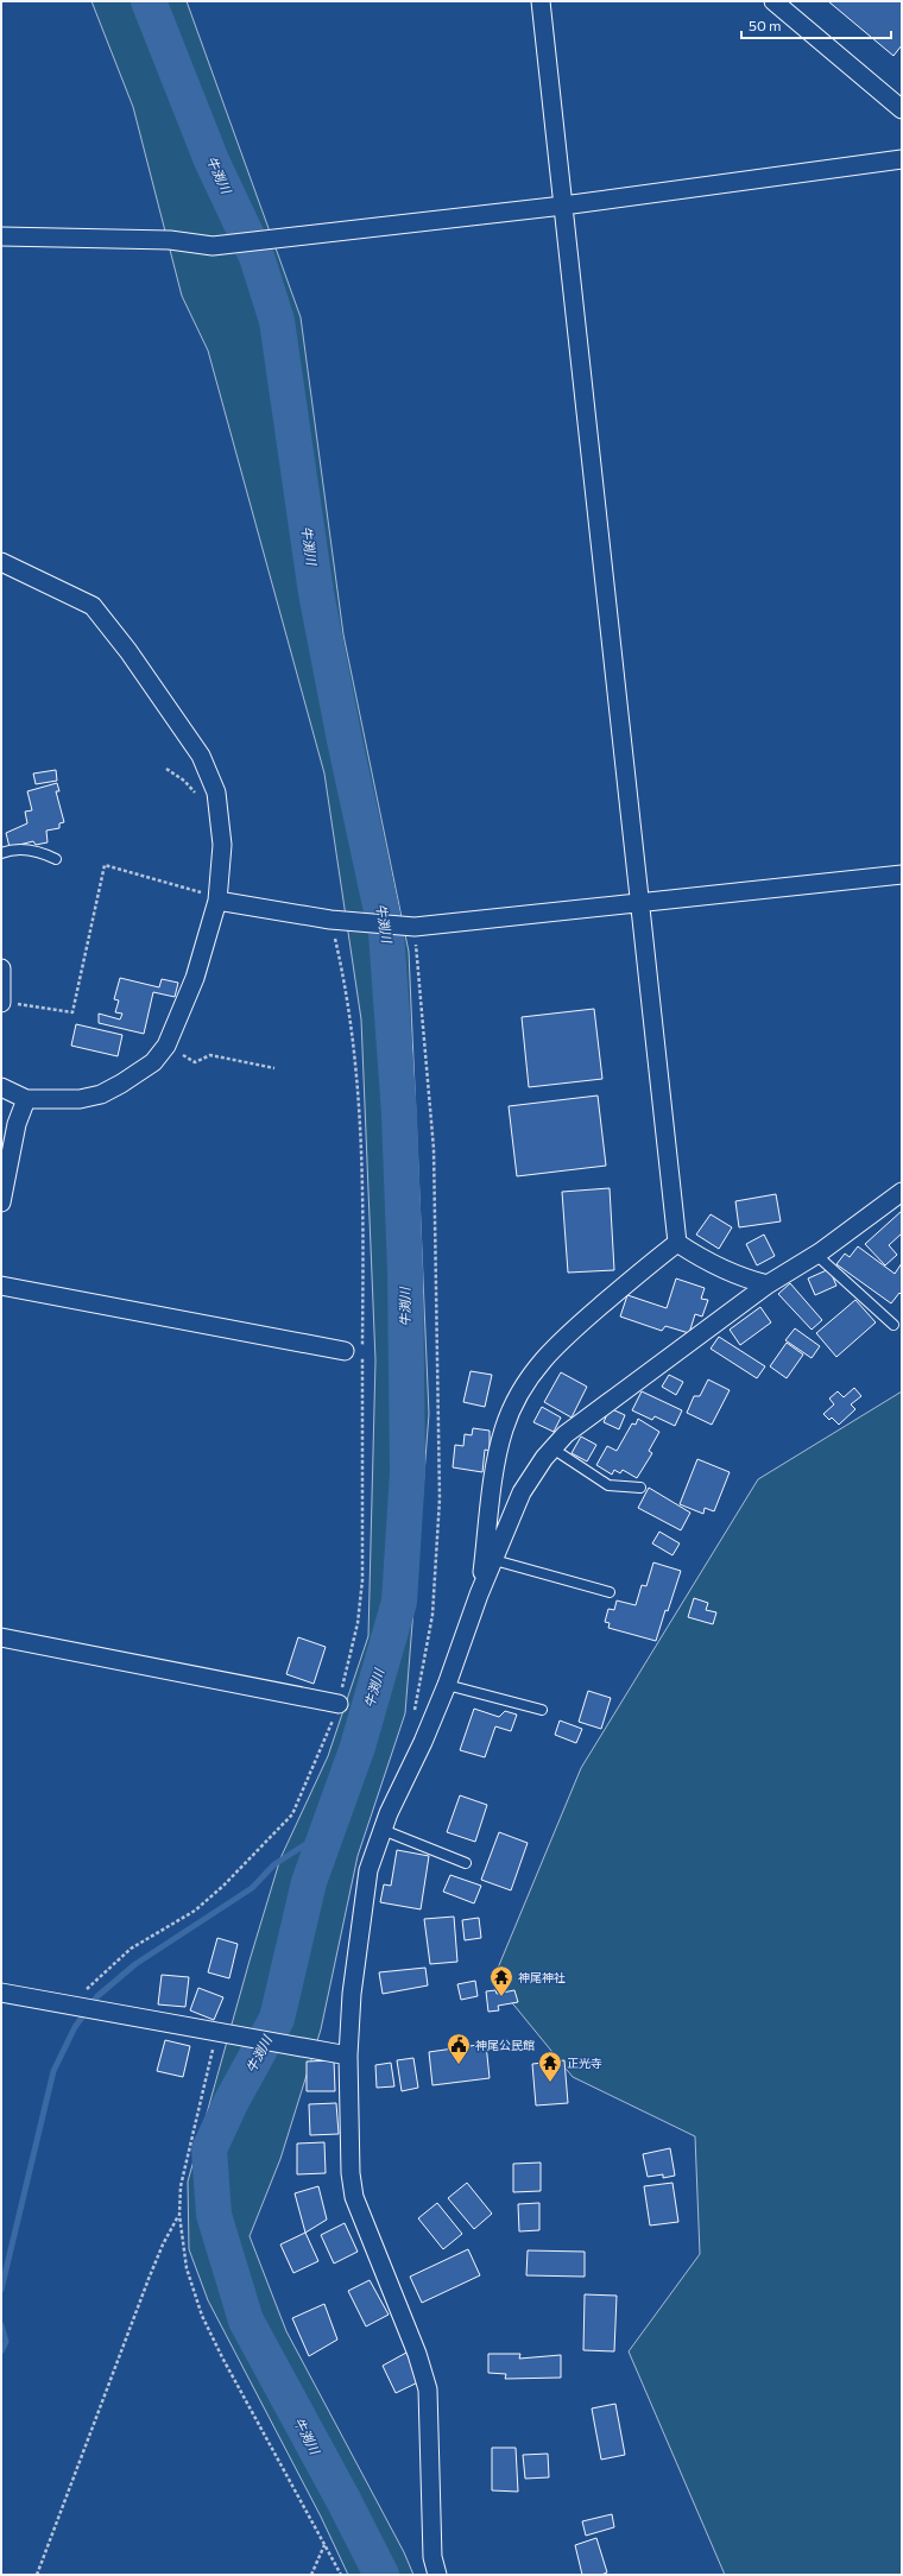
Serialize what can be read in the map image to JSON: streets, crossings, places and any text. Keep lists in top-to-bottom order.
{
  "water": ["牛渕川"],
  "places": {
    "temple": ["神尾神社", "正光寺"],
    "public building": ["神尾公民館"]
  },
  "scale_bar": "50 m"
}
